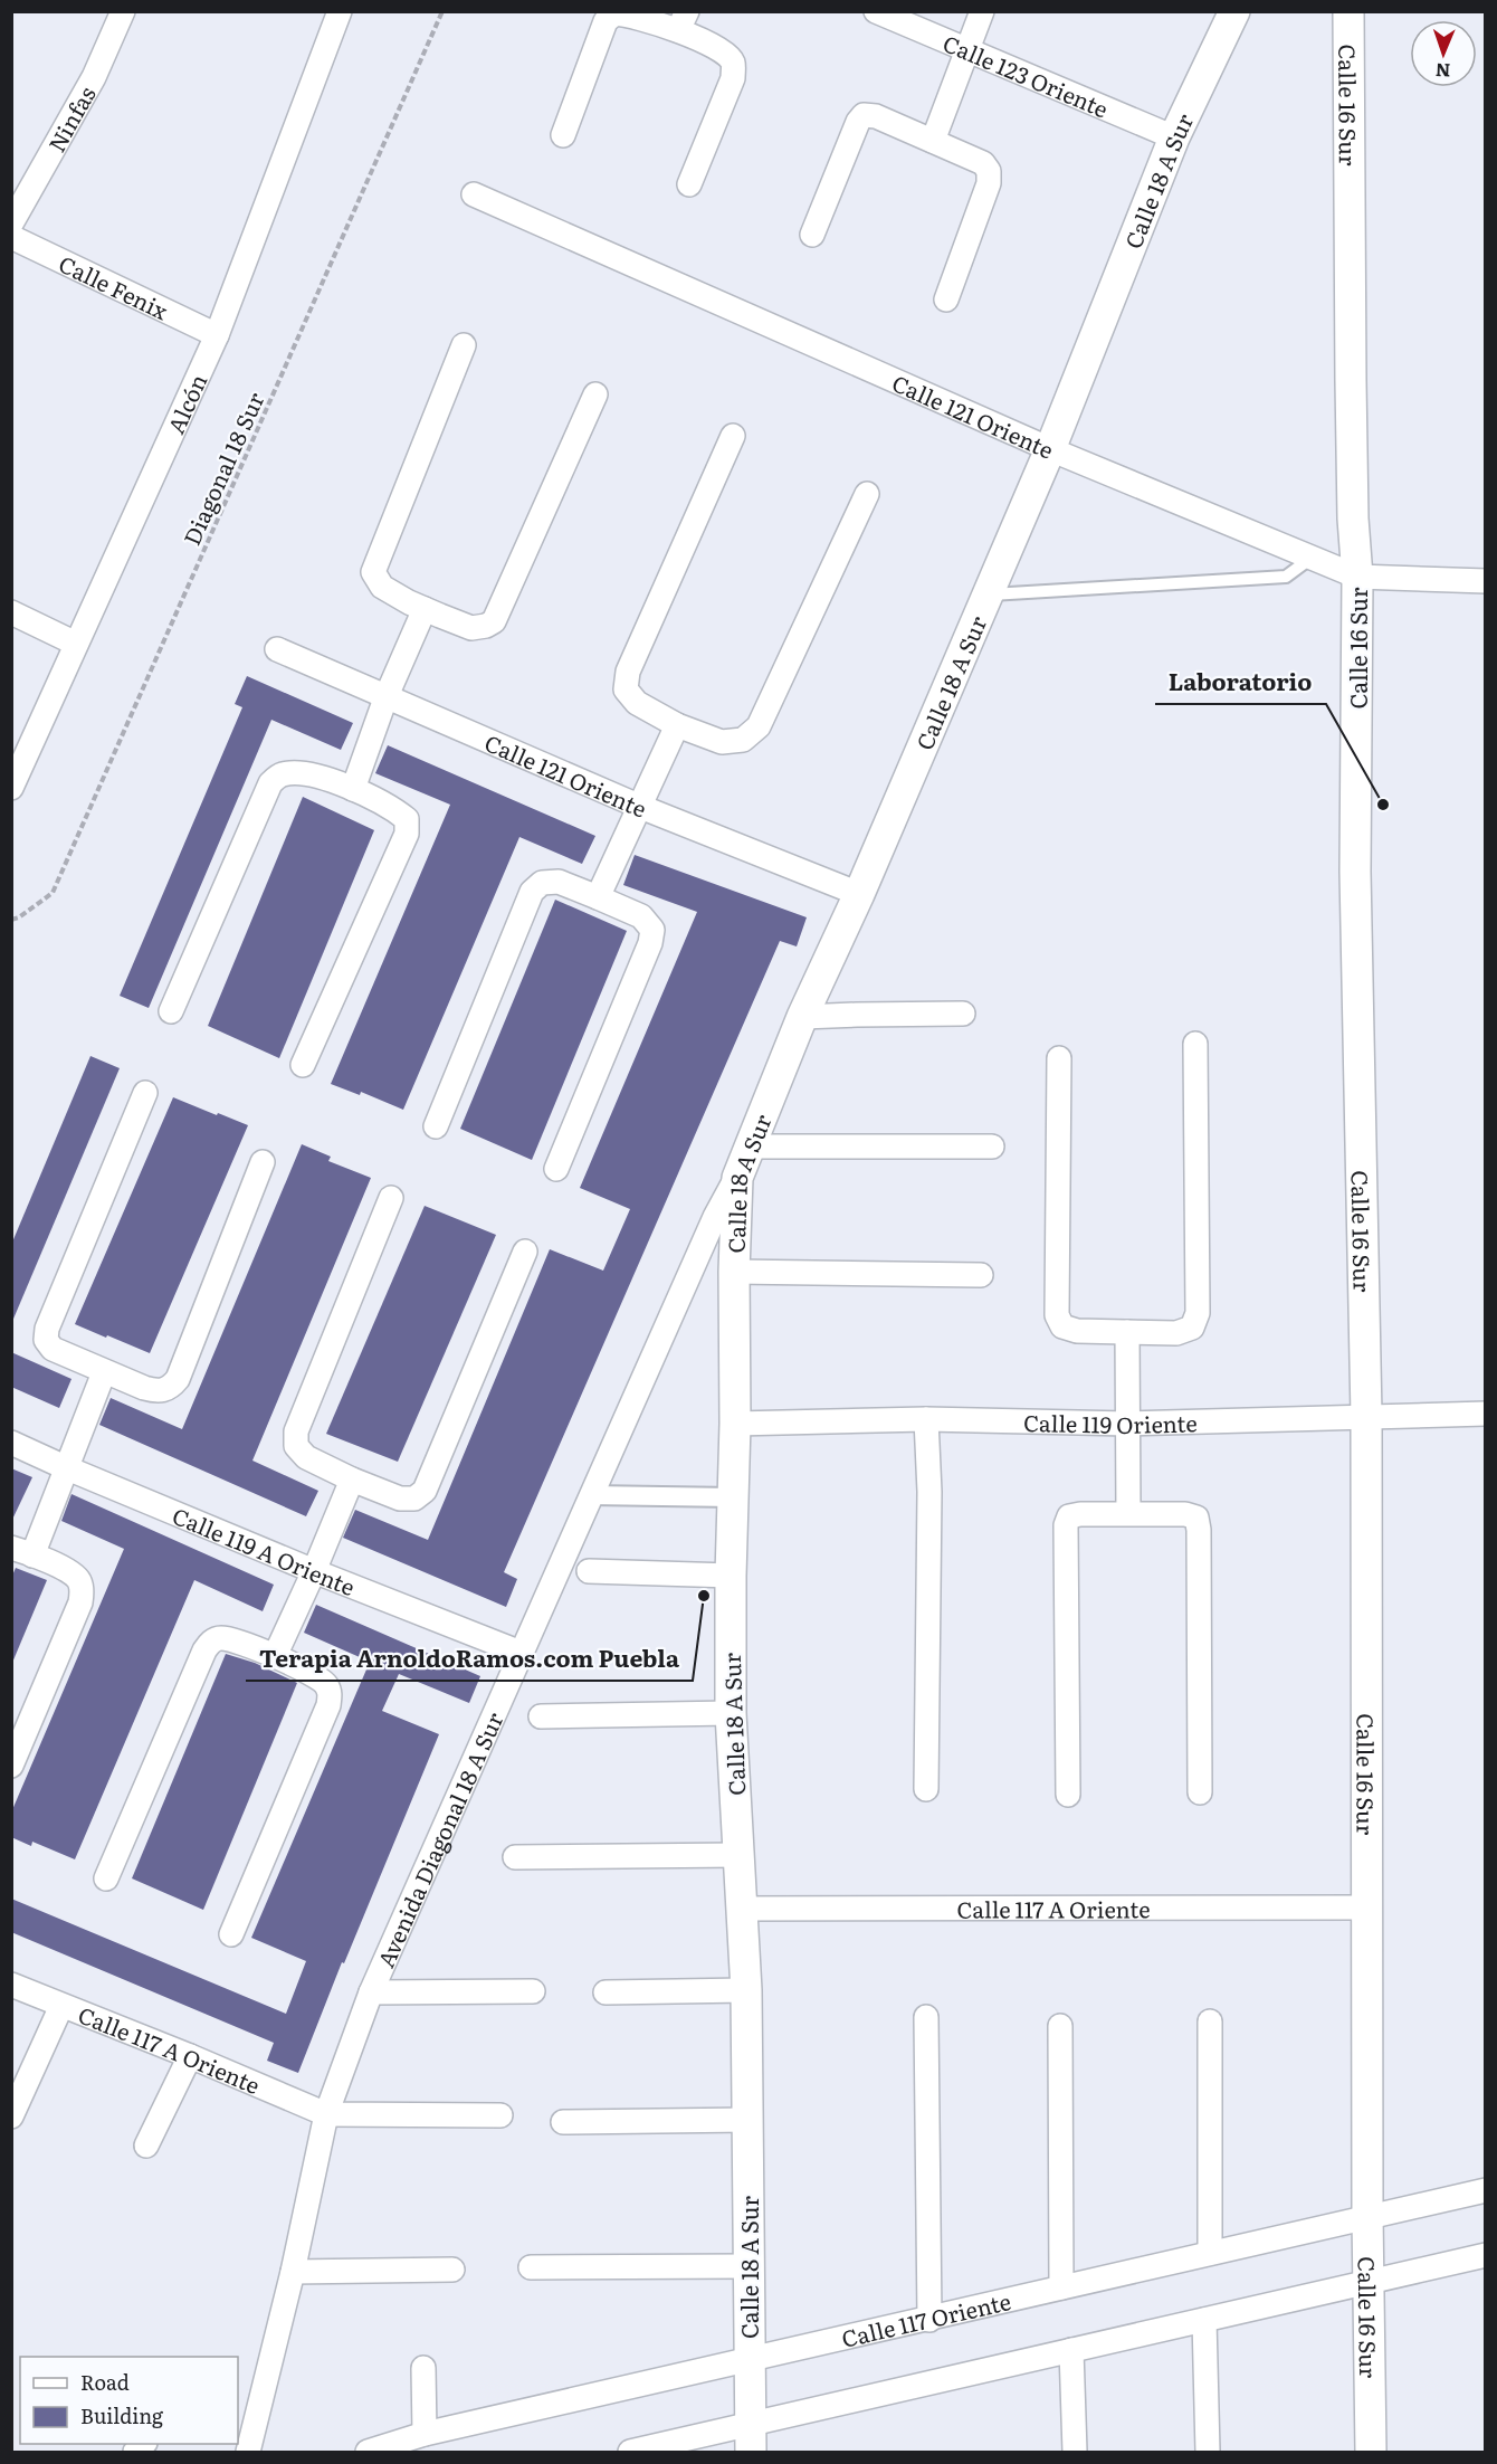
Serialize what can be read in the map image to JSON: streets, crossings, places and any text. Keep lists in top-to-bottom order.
{
  "streets": {
    "street": [
      "Calle 123 Oriente",
      "Calle 16 Sur",
      "Ninfas",
      "Calle 18 A Sur",
      "Calle Fenix",
      "Alcón",
      "Calle 121 Oriente",
      "Calle 119 Oriente",
      "Calle 119 A Oriente",
      "Avenida Diagonal 18 A Sur",
      "Calle 117 A Oriente",
      "Calle 117 Oriente"
    ],
    "path": ["Diagonal 18 Sur"]
  },
  "crossings": [
    ["Calle 123 Oriente", "Calle 18 A Sur"],
    ["Calle 16 Sur", "Calle 121 Oriente"],
    ["Calle 16 Sur", "Calle 119 Oriente"],
    ["Calle 16 Sur", "Calle 117 A Oriente"],
    ["Calle 16 Sur", "Calle 117 Oriente"],
    ["Calle 18 A Sur", "Calle 121 Oriente"],
    ["Calle 18 A Sur", "Calle 119 Oriente"],
    ["Calle 18 A Sur", "Avenida Diagonal 18 A Sur"],
    ["Calle 18 A Sur", "Calle 117 A Oriente"],
    ["Calle 18 A Sur", "Calle 117 Oriente"],
    ["Calle Fenix", "Alcón"],
    ["Calle 119 A Oriente", "Avenida Diagonal 18 A Sur"],
    ["Avenida Diagonal 18 A Sur", "Calle 117 A Oriente"]
  ],
  "places": ["Laboratorio", "Terapia ArnoldoRamos.com Puebla"],
  "legend": ["Road", "Building"],
  "north": "bottom"
}
